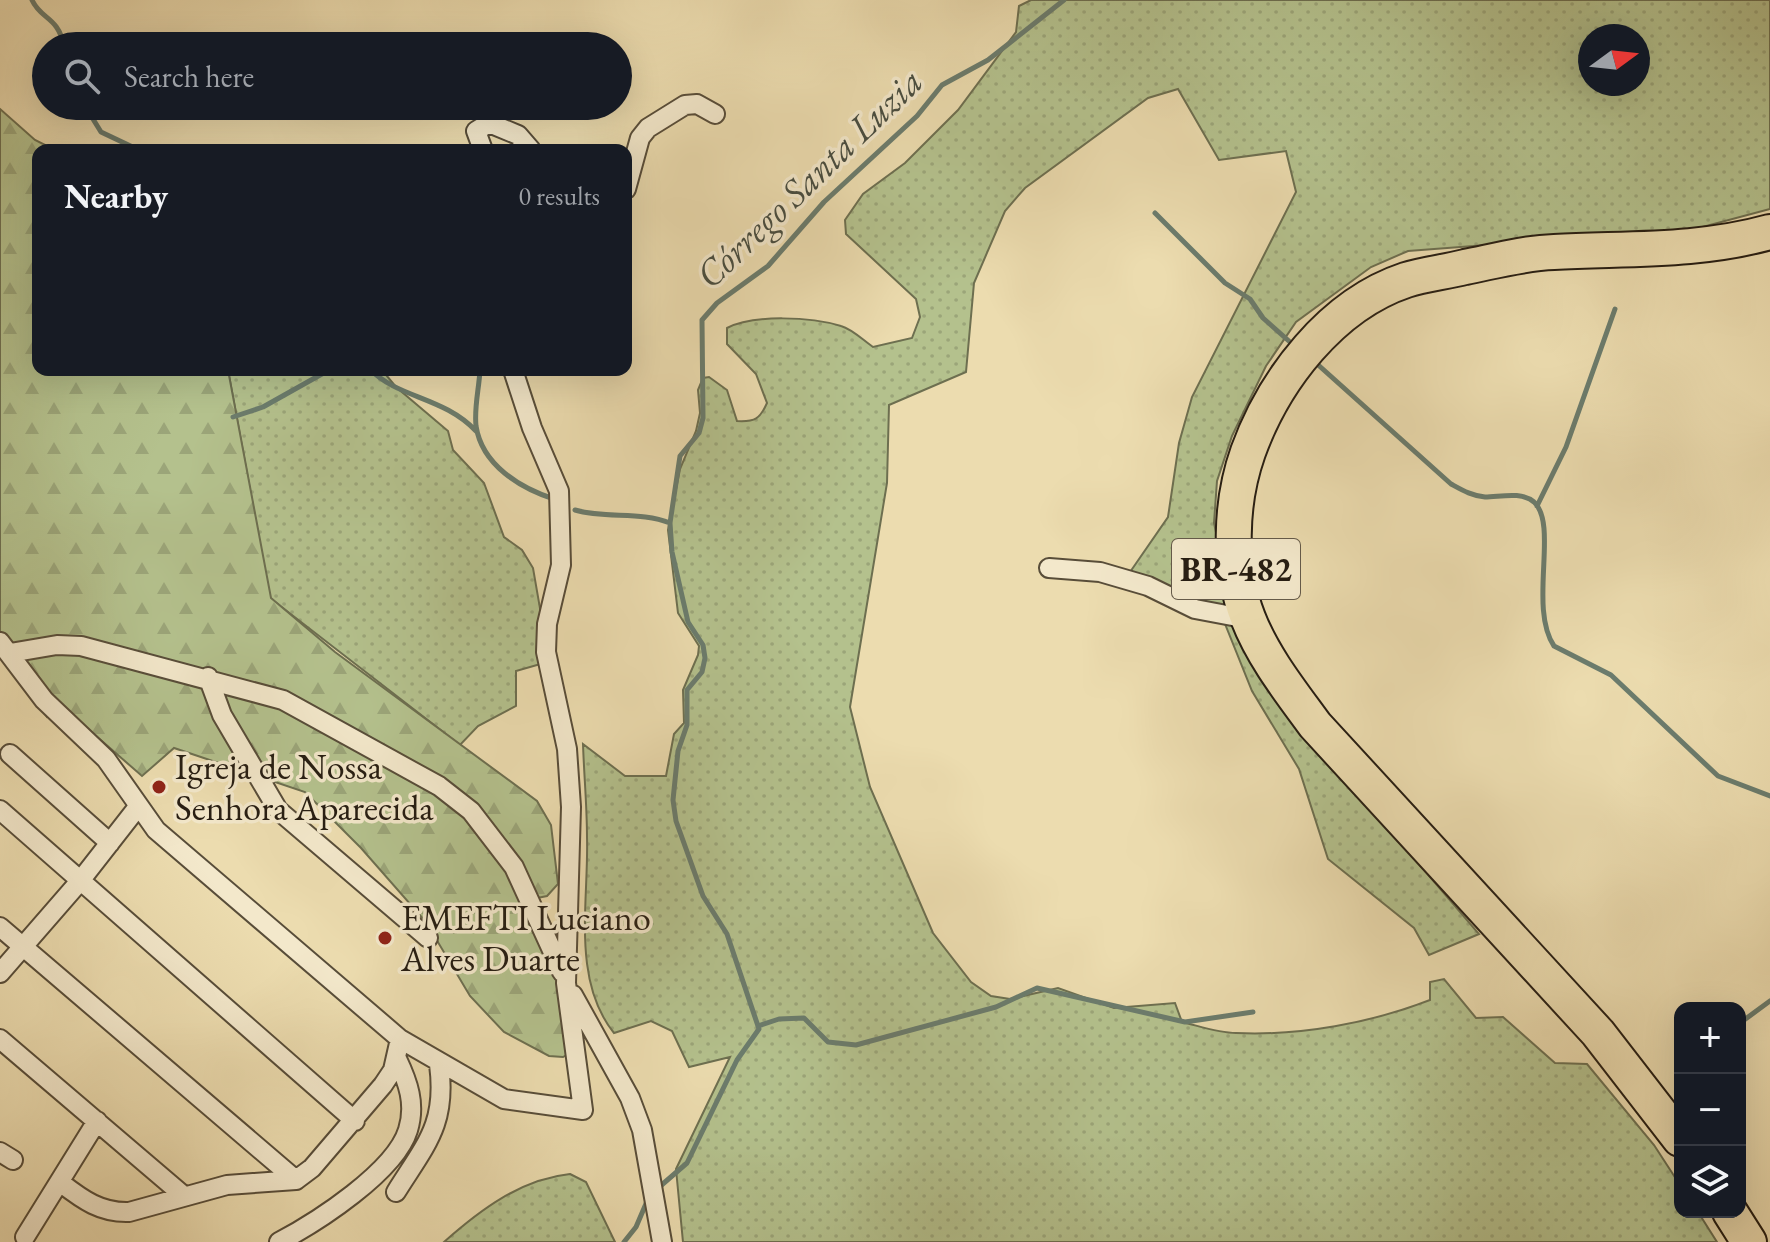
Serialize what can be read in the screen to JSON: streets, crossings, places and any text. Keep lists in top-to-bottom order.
{
  "streets": {
    "highway": ["BR-482"]
  },
  "water": ["Córrego Santa Luzia"],
  "places": ["Igreja de Nossa Senhora Aparecida", "EMEFTI Luciano Alves Duarte"],
  "north": "right",
  "page": {
    "search": "Search here",
    "heading": ["Nearby", "0 results"],
    "map_buttons": ["+", "−"]
  }
}
